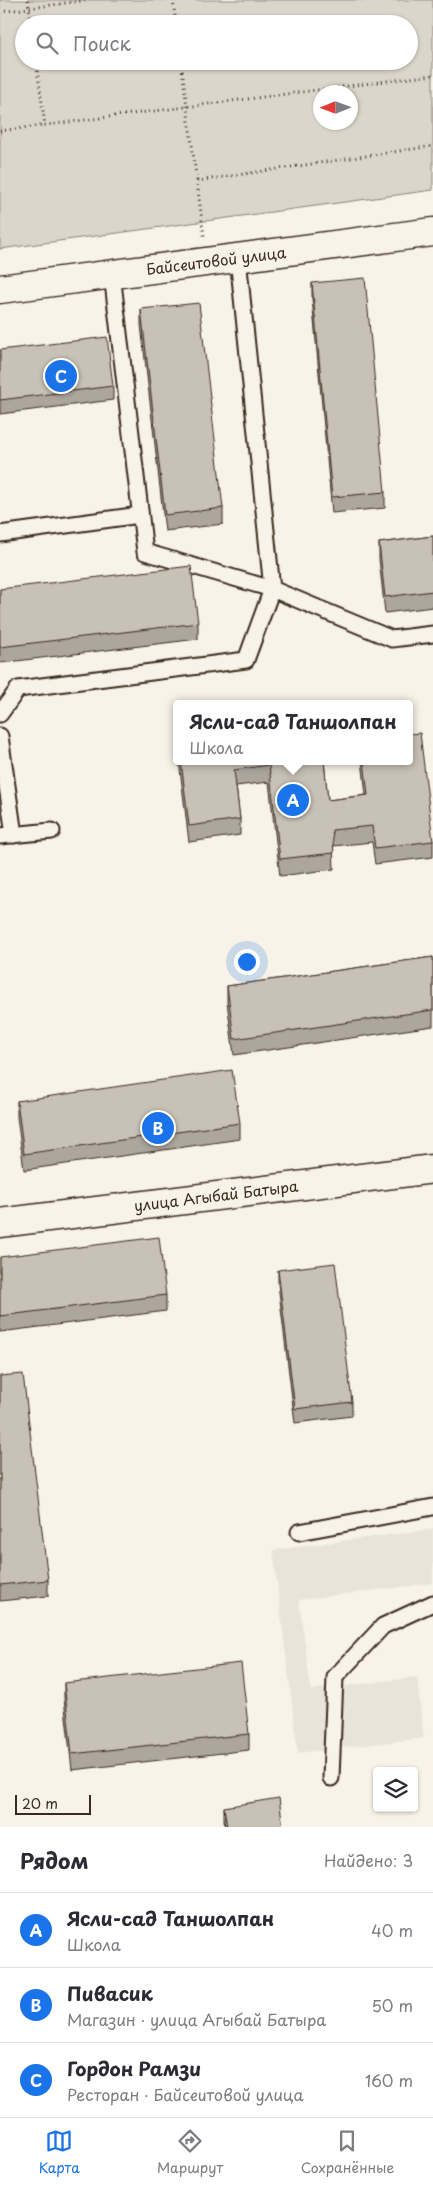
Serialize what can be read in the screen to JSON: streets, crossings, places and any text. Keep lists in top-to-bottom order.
{
  "streets": {
    "street": ["Байсеитовой улица", "улица Агыбай Батыра"]
  },
  "scale_bar": "20 m",
  "north": "left",
  "page": {
    "search": "Поиск",
    "pins": ["C", "A", "B"],
    "popup": ["Ясли-сад Таншолпан", "Школа"],
    "scale": "20 m",
    "heading": ["Рядом", "Найдено: 3"],
    "list": [
      {
        "mark": "A",
        "name": "Ясли-сад Таншолпан",
        "note": "Школа",
        "value": "40 m"
      },
      {
        "mark": "B",
        "name": "Пивасик",
        "note": "Магазин · улица Агыбай Батыра",
        "value": "50 m"
      },
      {
        "mark": "C",
        "name": "Гордон Рамзи",
        "note": "Ресторан · Байсеитовой улица",
        "value": "160 m"
      }
    ],
    "nav": ["Карта", "Маршрут", "Сохранённые"]
  }
}
